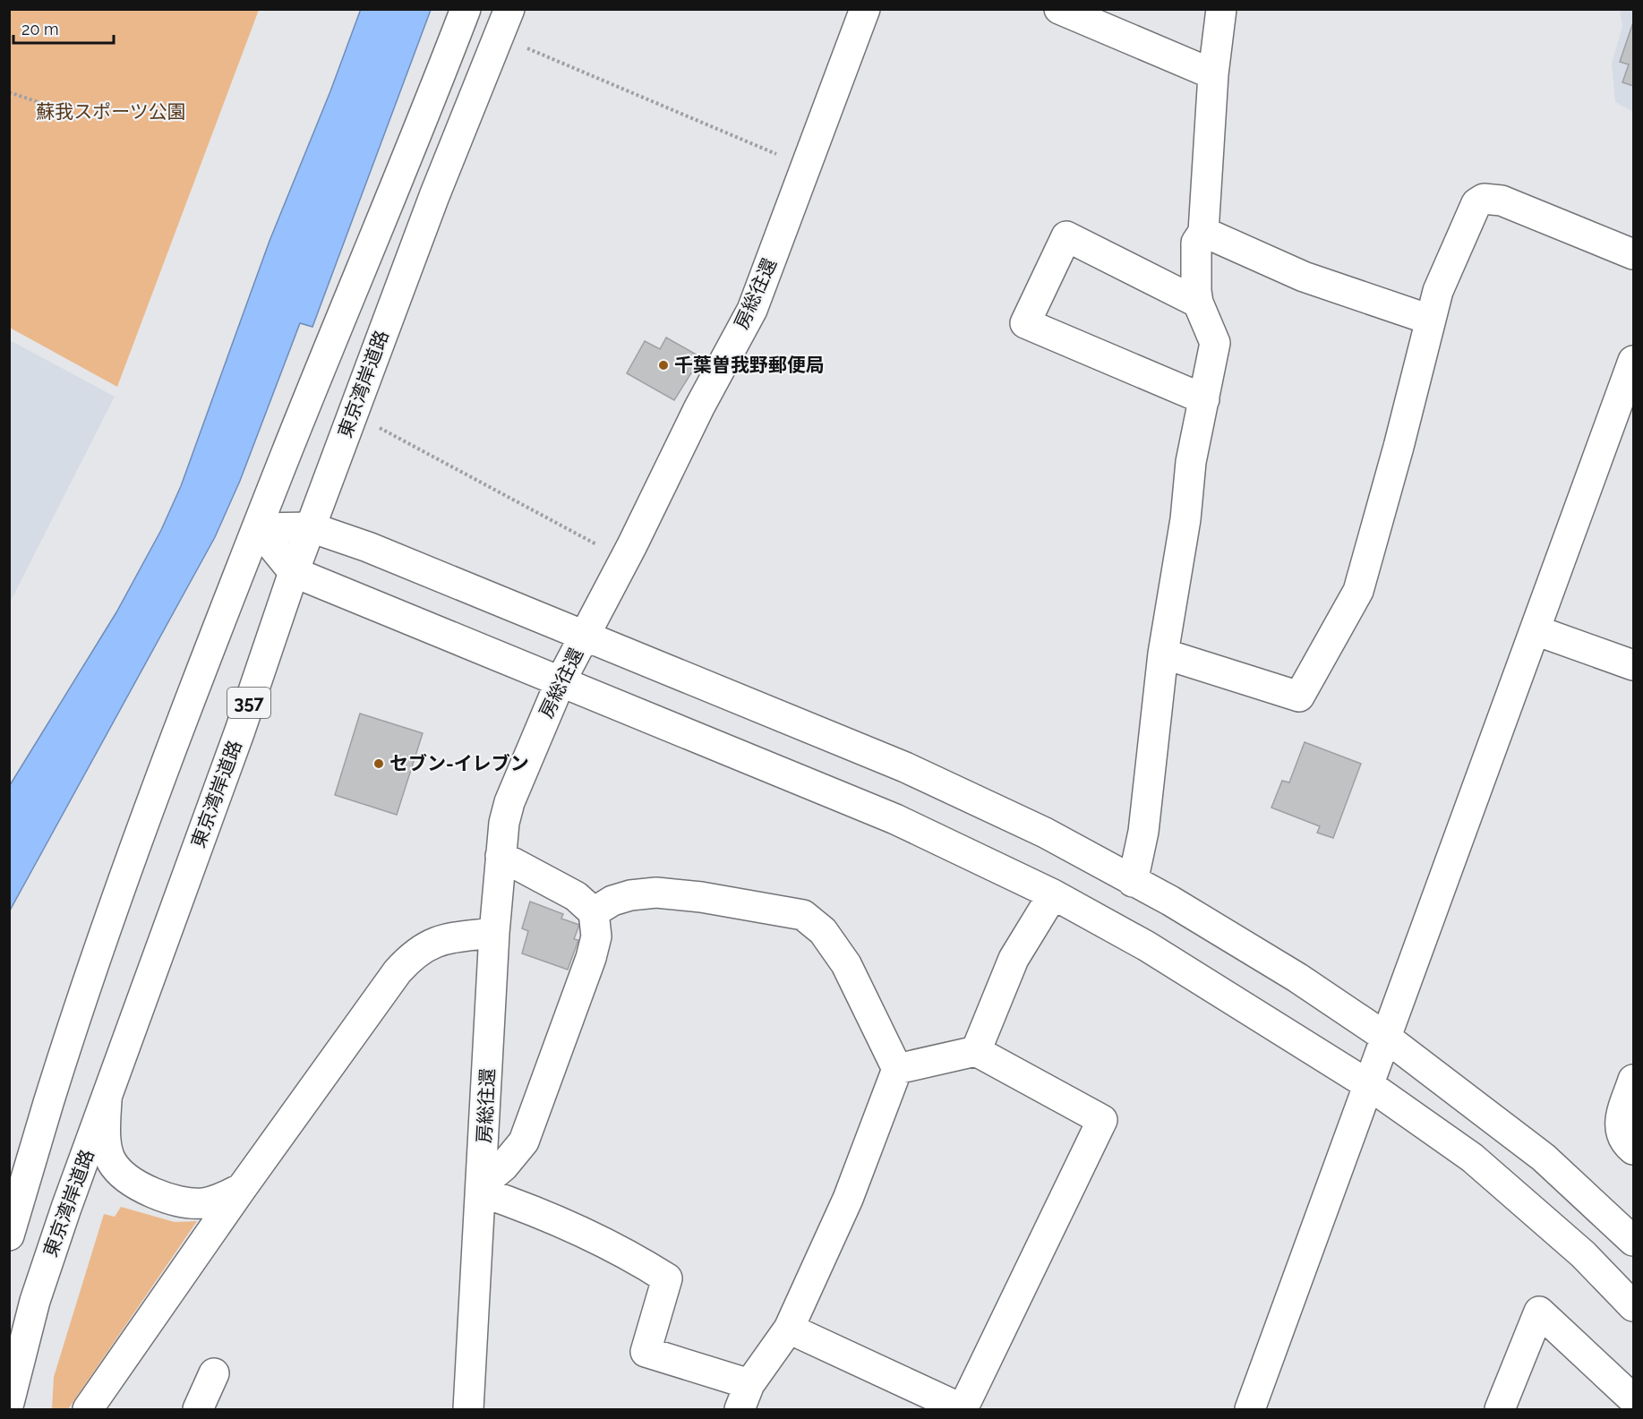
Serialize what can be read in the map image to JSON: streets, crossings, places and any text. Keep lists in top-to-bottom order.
{
  "streets": {
    "main road": ["房総往還", "東京湾岸道路", "357"]
  },
  "parks": ["蘇我スポーツ公園"],
  "places": ["千葉曽我野郵便局", "セブン-イレブン"],
  "scale_bar": "20 m"
}
